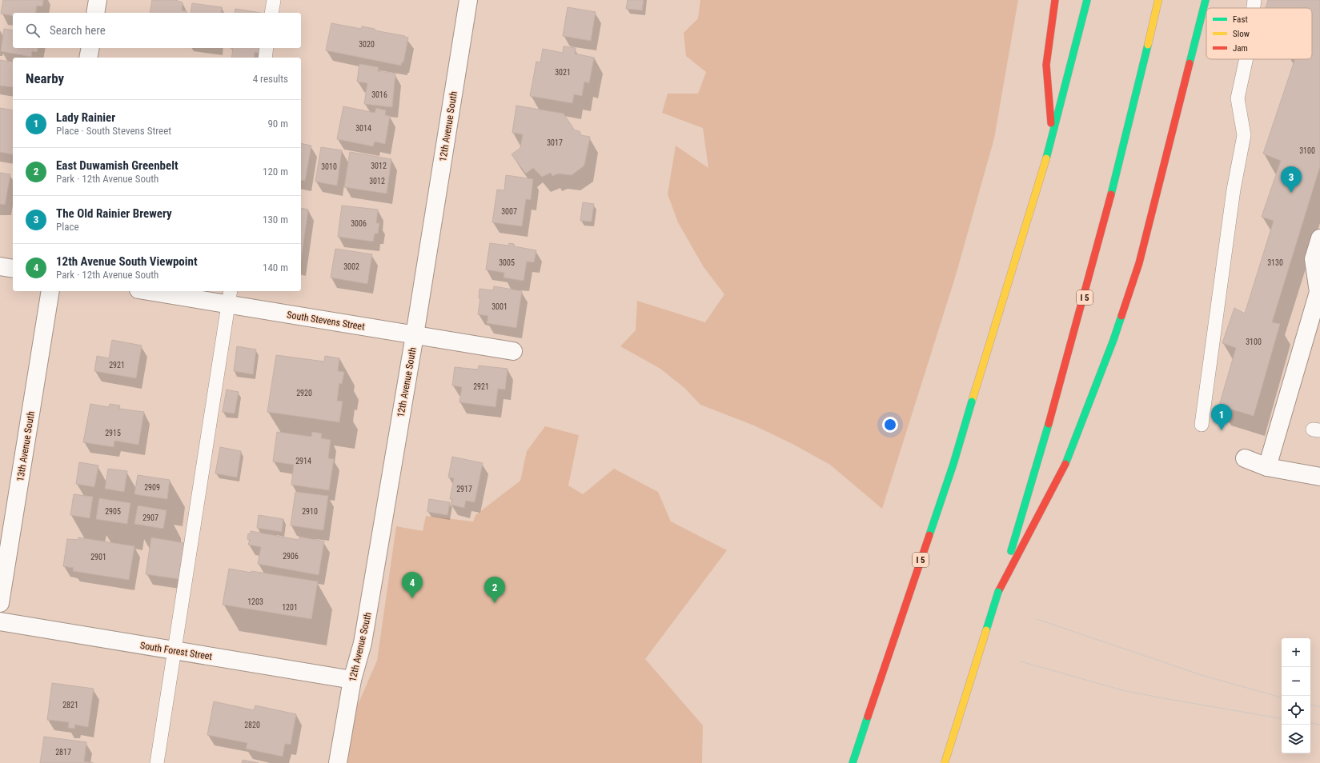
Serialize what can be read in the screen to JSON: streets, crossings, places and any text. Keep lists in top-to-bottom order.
{
  "streets": {
    "highway": ["I 5"],
    "street": [
      "12th Avenue South",
      "South Stevens Street",
      "13th Avenue South",
      "South Forest Street"
    ]
  },
  "crossings": [
    ["12th Avenue South", "South Stevens Street"],
    ["12th Avenue South", "South Forest Street"]
  ],
  "house_numbers": [
    "3020",
    "3021",
    "3016",
    "3014",
    "3017",
    "3100",
    "3012",
    "3010",
    "3012",
    "3007",
    "3006",
    "3005",
    "3130",
    "3002",
    "3001",
    "3100",
    "2921",
    "2921",
    "2920",
    "2915",
    "2914",
    "2909",
    "2917",
    "2905",
    "2910",
    "2907",
    "2906",
    "2901",
    "1203",
    "1201",
    "2821",
    "2820",
    "2817"
  ],
  "legend": ["Fast", "Slow", "Jam"],
  "page": {
    "search": "Search here",
    "heading": ["Nearby", "4 results"],
    "list": [
      {
        "mark": "1",
        "name": "Lady Rainier",
        "note": "Place · South Stevens Street",
        "value": "90 m"
      },
      {
        "mark": "2",
        "name": "East Duwamish Greenbelt",
        "note": "Park · 12th Avenue South",
        "value": "120 m"
      },
      {
        "mark": "3",
        "name": "The Old Rainier Brewery",
        "note": "Place",
        "value": "130 m"
      },
      {
        "mark": "4",
        "name": "12th Avenue South Viewpoint",
        "note": "Park · 12th Avenue South",
        "value": "140 m"
      }
    ],
    "pins": [
      "3",
      "1",
      "4",
      "2"
    ],
    "map_buttons": ["+", "−"]
  }
}
